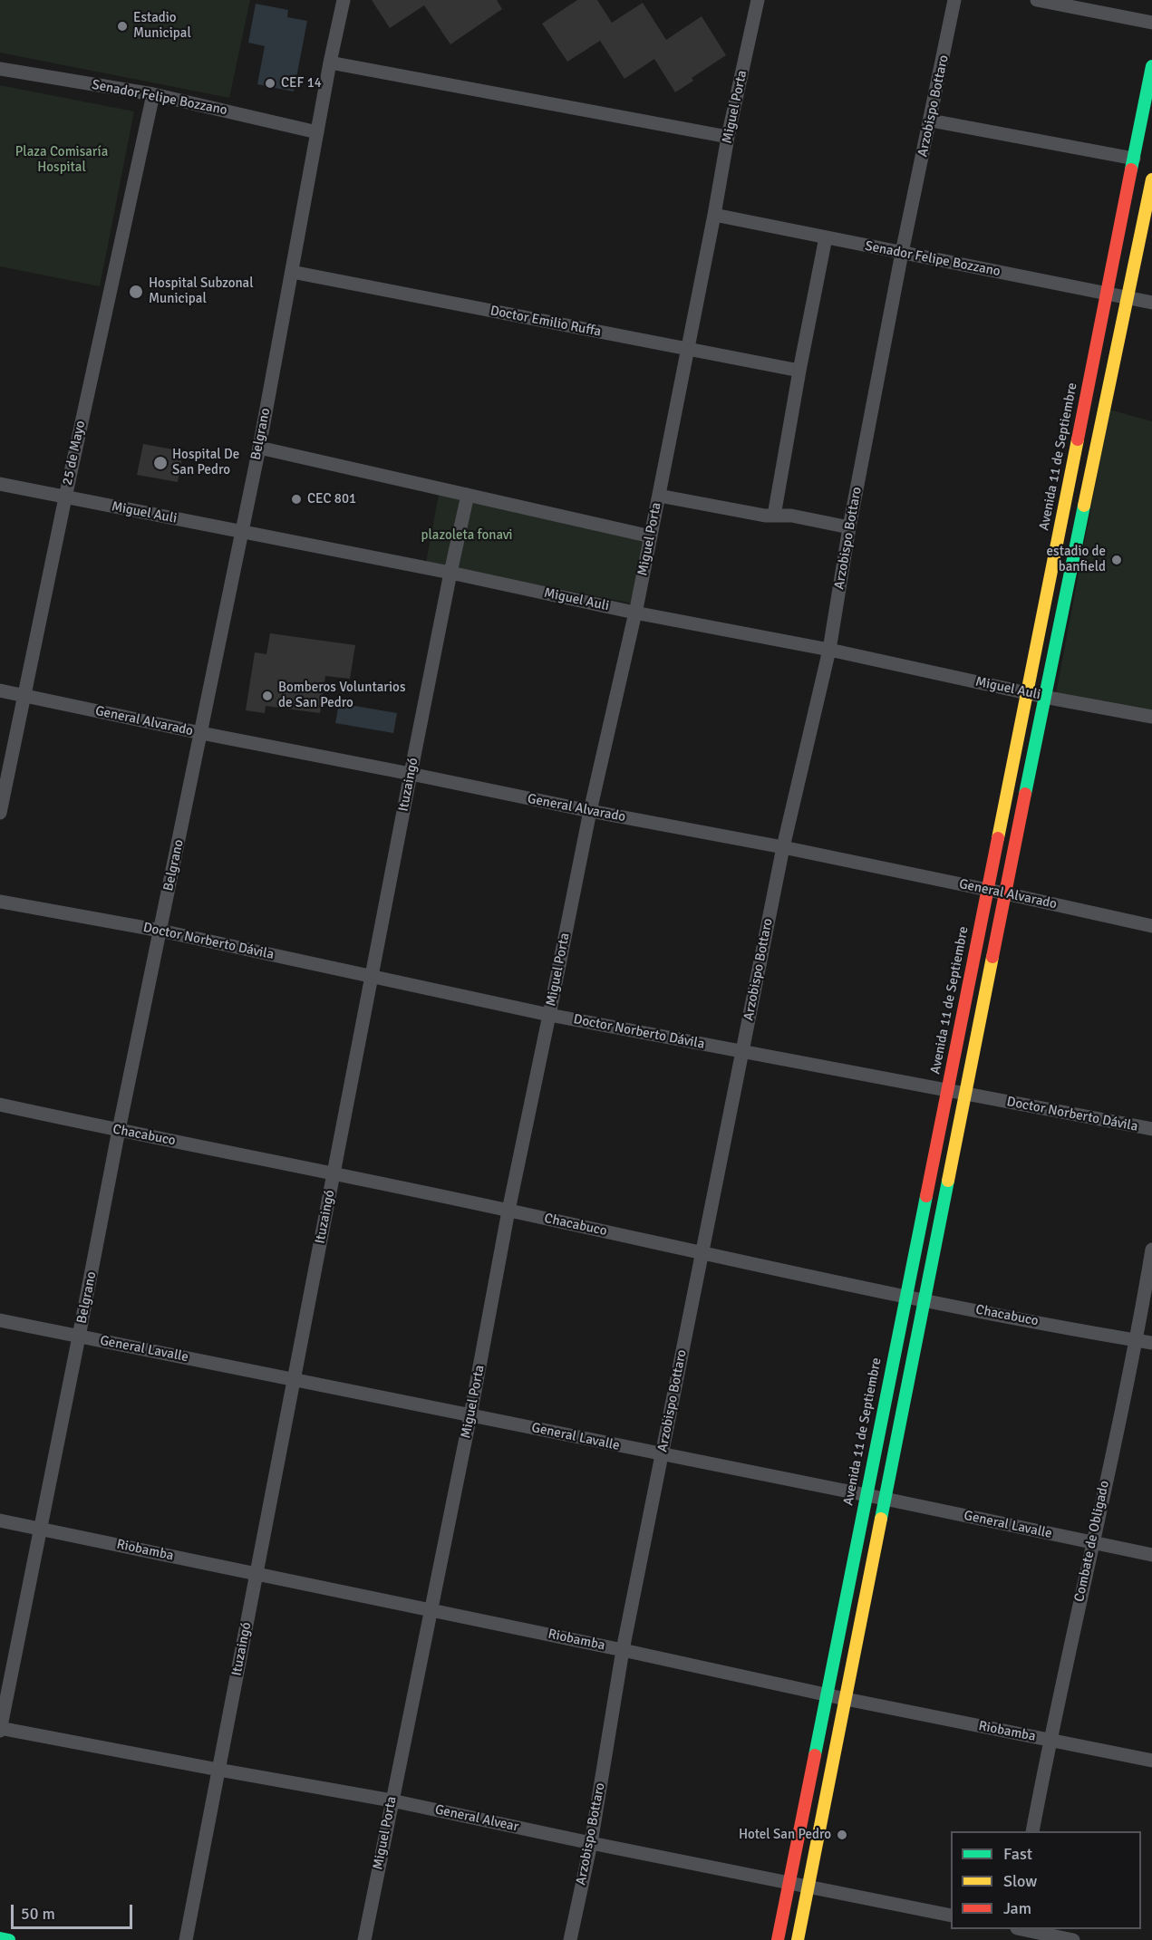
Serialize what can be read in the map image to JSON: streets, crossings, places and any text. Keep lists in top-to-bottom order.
{
  "streets": {
    "main road": ["Avenida 11 de Septiembre"],
    "street": [
      "Senador Felipe Bozzano",
      "Arzobispo Bottaro",
      "Miguel Porta",
      "Doctor Emilio Ruffa",
      "Belgrano",
      "25 de Mayo",
      "Miguel Auli",
      "General Alvarado",
      "Ituzaingó",
      "Doctor Norberto Dávila",
      "Chacabuco",
      "General Lavalle",
      "Combate de Obligado",
      "Riobamba",
      "General Alvear"
    ]
  },
  "crossings": [
    ["Senador Felipe Bozzano", "Arzobispo Bottaro"],
    ["Senador Felipe Bozzano", "Miguel Porta"],
    ["Senador Felipe Bozzano", "Belgrano"],
    ["Senador Felipe Bozzano", "25 de Mayo"],
    ["Senador Felipe Bozzano", "Avenida 11 de Septiembre"],
    ["Arzobispo Bottaro", "Miguel Auli"],
    ["Arzobispo Bottaro", "General Alvarado"],
    ["Arzobispo Bottaro", "Doctor Norberto Dávila"],
    ["Arzobispo Bottaro", "Chacabuco"],
    ["Arzobispo Bottaro", "General Lavalle"],
    ["Arzobispo Bottaro", "Riobamba"],
    ["Arzobispo Bottaro", "General Alvear"],
    ["Miguel Porta", "Doctor Emilio Ruffa"],
    ["Miguel Porta", "Miguel Auli"],
    ["Miguel Porta", "General Alvarado"],
    ["Miguel Porta", "Doctor Norberto Dávila"],
    ["Miguel Porta", "Chacabuco"],
    ["Miguel Porta", "General Lavalle"],
    ["Miguel Porta", "Riobamba"],
    ["Miguel Porta", "General Alvear"],
    ["Doctor Emilio Ruffa", "Belgrano"],
    ["Belgrano", "Miguel Auli"],
    ["Belgrano", "General Alvarado"],
    ["Belgrano", "Doctor Norberto Dávila"],
    ["Belgrano", "Chacabuco"],
    ["Belgrano", "General Lavalle"],
    ["Belgrano", "Riobamba"],
    ["Belgrano", "General Alvear"],
    ["25 de Mayo", "Miguel Auli"],
    ["25 de Mayo", "General Alvarado"],
    ["Avenida 11 de Septiembre", "Miguel Auli"],
    ["Avenida 11 de Septiembre", "General Alvarado"],
    ["Avenida 11 de Septiembre", "Doctor Norberto Dávila"],
    ["Avenida 11 de Septiembre", "Chacabuco"],
    ["Avenida 11 de Septiembre", "General Lavalle"],
    ["Avenida 11 de Septiembre", "Riobamba"],
    ["Avenida 11 de Septiembre", "General Alvear"],
    ["Miguel Auli", "Ituzaingó"],
    ["General Alvarado", "Ituzaingó"],
    ["Ituzaingó", "Doctor Norberto Dávila"],
    ["Ituzaingó", "Chacabuco"],
    ["Ituzaingó", "General Lavalle"],
    ["Ituzaingó", "Riobamba"],
    ["Ituzaingó", "General Alvear"],
    ["Chacabuco", "Combate de Obligado"],
    ["General Lavalle", "Combate de Obligado"],
    ["Combate de Obligado", "Riobamba"]
  ],
  "parks": ["Plaza Comisaría Hospital", "plazoleta fonavi"],
  "places": [
    "Estadio Municipal",
    "CEF 14",
    "Hospital Subzonal Municipal",
    "Hospital De San Pedro",
    "CEC 801",
    "estadio de banfield",
    "Bomberos Voluntarios de San Pedro",
    "Hotel San Pedro"
  ],
  "legend": ["Fast", "Slow", "Jam"],
  "scale_bar": "50 m"
}
